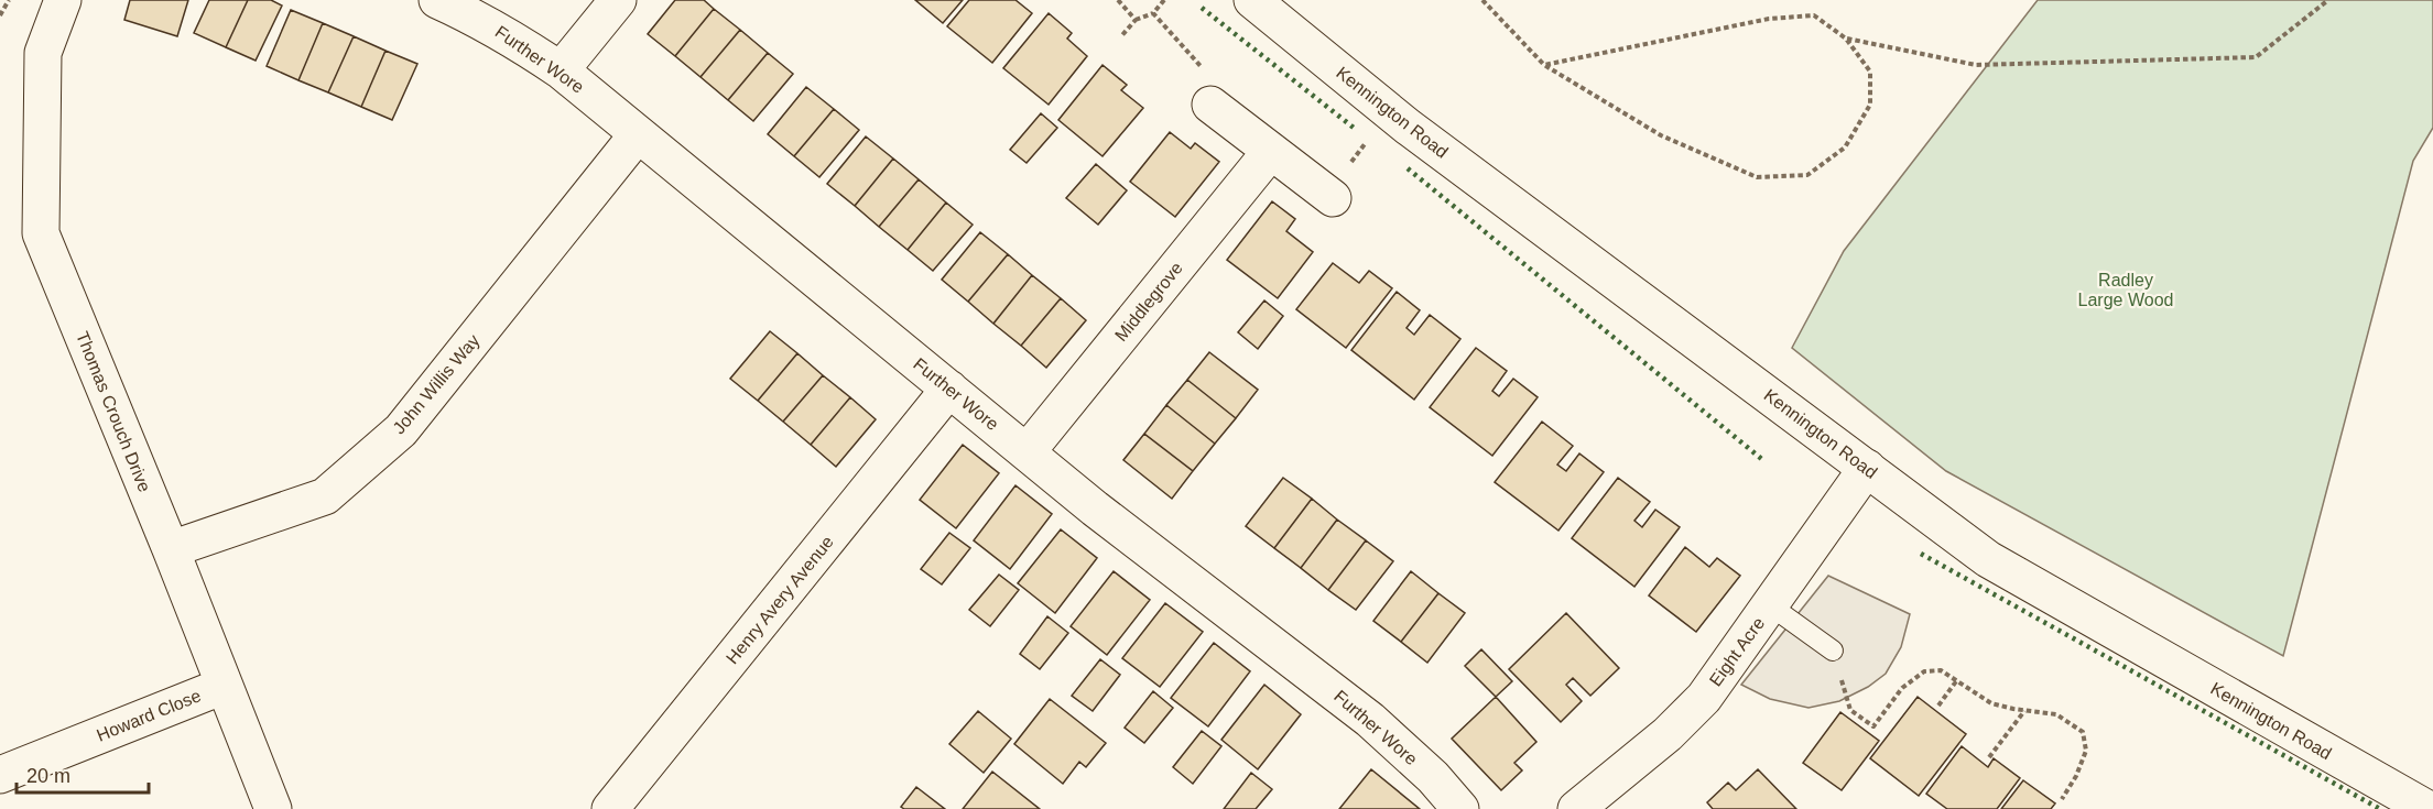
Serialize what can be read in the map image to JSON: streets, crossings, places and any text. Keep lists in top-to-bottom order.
{
  "streets": {
    "street": [
      "Further Wore",
      "Kennington Road",
      "Middlegrove",
      "John Willis Way",
      "Thomas Crouch Drive",
      "Henry Avery Avenue",
      "Eight Acre",
      "Howard Close"
    ]
  },
  "crossings": [
    ["Further Wore", "Middlegrove"],
    ["Further Wore", "John Willis Way"],
    ["Further Wore", "Henry Avery Avenue"],
    ["Kennington Road", "Eight Acre"],
    ["John Willis Way", "Thomas Crouch Drive"],
    ["Thomas Crouch Drive", "Howard Close"]
  ],
  "parks": ["Radley Large Wood"],
  "scale_bar": "20 m"
}
